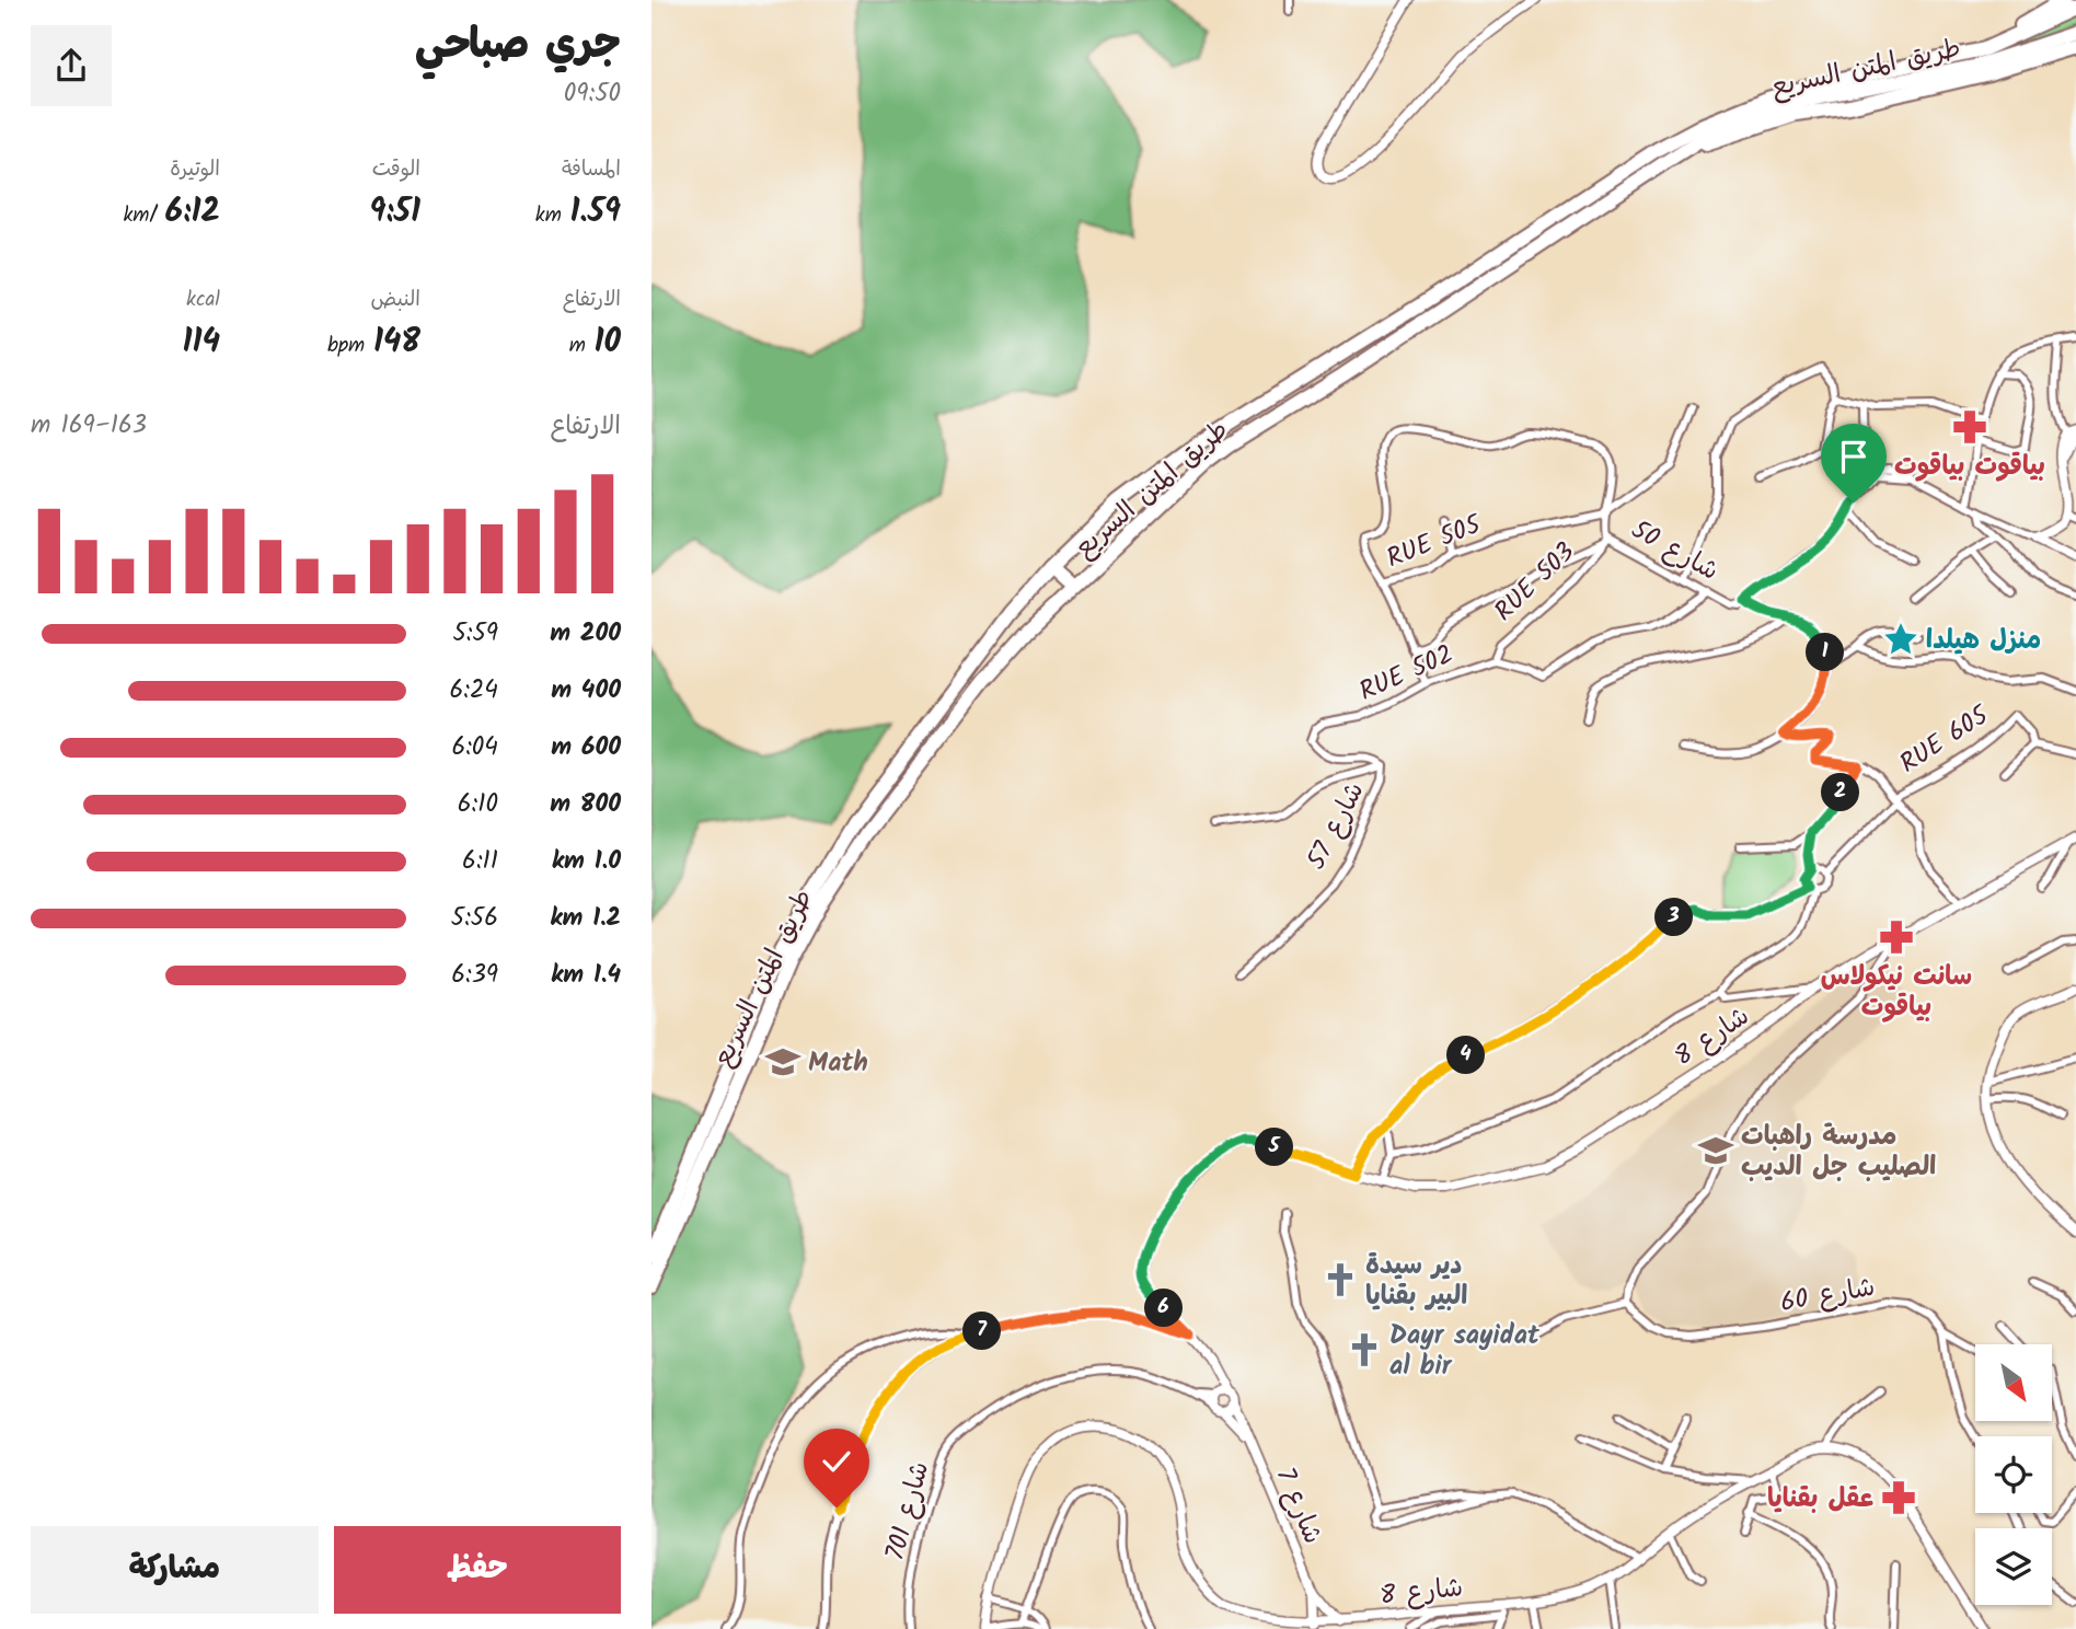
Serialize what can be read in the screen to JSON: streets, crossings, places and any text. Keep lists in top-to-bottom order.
{
  "streets": {
    "highway": ["طريق المتن السريع"],
    "street": [
      "RUE 505",
      "شارع 50",
      "RUE 503",
      "RUE 502",
      "RUE 605",
      "شارع 57",
      "شارع 8",
      "شارع 60",
      "شارع 7",
      "شارع 701"
    ]
  },
  "crossings": [
    ["RUE 505", "شارع 50"],
    ["RUE 505", "RUE 502"],
    ["شارع 50", "RUE 503"],
    ["شارع 50", "RUE 502"],
    ["RUE 503", "RUE 502"],
    ["RUE 502", "شارع 57"],
    ["شارع 8", "شارع 7"],
    ["شارع 8", "شارع 701"],
    ["شارع 7", "شارع 701"]
  ],
  "places": {
    "pharmacy": ["بياقوت بياقوت", "سانت نيكولاس بياقوت", "عقل بقنايا"],
    "place": ["منزل هيلدا"],
    "school or university": ["Math", "مدرسة راهبات الصليب جل الديب"],
    "church": ["دير سيدة البير بقنايا", "Dayr sayidat al bir"]
  },
  "north": "bottom right",
  "page": {
    "heading": ["جري صباحي", "09:50"],
    "stats": [
      ["المسافة", "1.59 km"],
      ["الوقت", "9:51"],
      ["الوتيرة", "6:12 /km"],
      ["الارتفاع", "10 m"],
      ["النبض", "148 bpm"],
      ["kcal", "114"]
    ],
    "chart": ["الارتفاع", "163–169 m"],
    "list": [
      {
        "name": "200 m",
        "note": "5:59"
      },
      {
        "name": "400 m",
        "note": "6:24"
      },
      {
        "name": "600 m",
        "note": "6:04"
      },
      {
        "name": "800 m",
        "note": "6:10"
      },
      {
        "name": "1.0 km",
        "note": "6:11"
      },
      {
        "name": "1.2 km",
        "note": "5:56"
      },
      {
        "name": "1.4 km",
        "note": "6:39"
      }
    ],
    "pins": [
      "1",
      "2",
      "3",
      "4",
      "5",
      "6",
      "7"
    ],
    "buttons": ["حفظ", "مشاركة"]
  }
}
